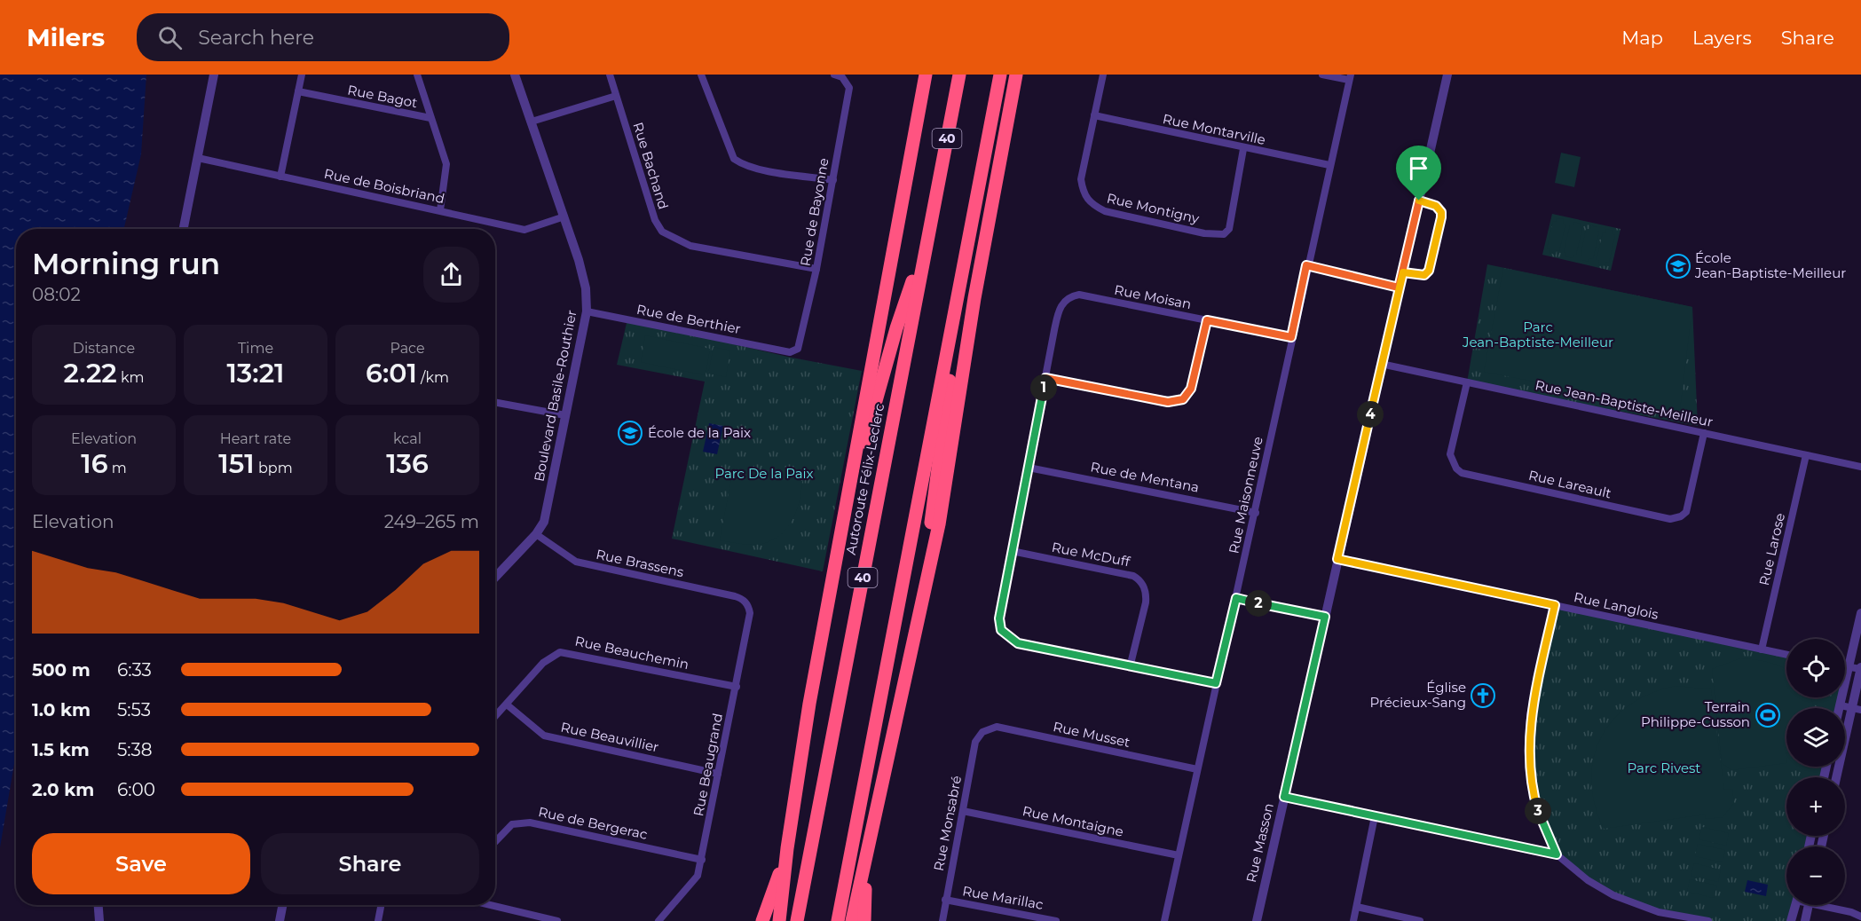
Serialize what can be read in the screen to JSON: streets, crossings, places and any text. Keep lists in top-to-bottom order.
{
  "streets": {
    "highway": ["40", "Autoroute Félix-Leclerc"],
    "street": [
      "Rue Bagot",
      "Rue Montarville",
      "Rue Bachand",
      "Rue de Boisbriand",
      "Rue Montigny",
      "Rue de Bayonne",
      "Rue Moisan",
      "Rue de Berthier",
      "Boulevard Basile-Routhier",
      "Rue Jean-Baptiste-Meilleur",
      "Rue de Mentana",
      "Rue Lareault",
      "Rue Maisonneuve",
      "Rue Larose",
      "Rue McDuff",
      "Rue Brassens",
      "Rue Langlois",
      "Rue Beauchemin",
      "Rue Musset",
      "Rue Beauvillier",
      "Rue Beaugrand",
      "Rue Montaigne",
      "Rue de Bergerac",
      "Rue Monsabré",
      "Rue Masson",
      "Rue Marillac"
    ]
  },
  "crossings": [
    ["Rue Montarville", "Rue Montigny"],
    ["Rue Montarville", "Rue Maisonneuve"],
    ["Rue Bachand", "Rue de Bayonne"],
    ["Rue de Boisbriand", "Boulevard Basile-Routhier"],
    ["Rue de Bayonne", "Rue de Berthier"],
    ["Rue Moisan", "Rue Maisonneuve"],
    ["Rue de Berthier", "Boulevard Basile-Routhier"],
    ["Boulevard Basile-Routhier", "Rue Brassens"],
    ["Rue Jean-Baptiste-Meilleur", "Rue Lareault"],
    ["Rue Jean-Baptiste-Meilleur", "Rue Larose"],
    ["Rue Jean-Baptiste-Meilleur", "Rue Masson"],
    ["Rue de Mentana", "Rue Maisonneuve"],
    ["Rue Maisonneuve", "Rue Musset"],
    ["Rue Maisonneuve", "Rue Montaigne"],
    ["Rue Larose", "Rue Langlois"],
    ["Rue Brassens", "Rue Beaugrand"],
    ["Rue Langlois", "Rue Masson"],
    ["Rue Beauchemin", "Rue Beauvillier"],
    ["Rue Beauchemin", "Rue Beaugrand"],
    ["Rue Musset", "Rue Monsabré"],
    ["Rue Beauvillier", "Rue Beaugrand"],
    ["Rue Beaugrand", "Rue de Bergerac"],
    ["Rue Montaigne", "Rue Monsabré"],
    ["Rue Monsabré", "Rue Marillac"]
  ],
  "parks": ["Parc Jean-Baptiste-Meilleur", "Parc De la Paix", "Parc Rivest"],
  "places": {
    "school or university": ["École Jean-Baptiste-Meilleur", "École de la Paix"],
    "church": ["Église Précieux-Sang"],
    "sports": ["Terrain Philippe-Cusson"]
  },
  "page": {
    "header": "Milers",
    "search": "Search here",
    "nav": ["Map", "Layers", "Share"],
    "heading": ["Morning run", "08:02"],
    "stats": [
      ["Distance", "2.22 km"],
      ["Time", "13:21"],
      ["Pace", "6:01 /km"],
      ["Elevation", "16 m"],
      ["Heart rate", "151 bpm"],
      ["kcal", "136"]
    ],
    "pins": [
      "1",
      "4",
      "2",
      "3"
    ],
    "chart": ["Elevation", "249–265 m"],
    "map_buttons": ["+", "−"],
    "list": [
      {
        "name": "500 m",
        "note": "6:33"
      },
      {
        "name": "1.0 km",
        "note": "5:53"
      },
      {
        "name": "1.5 km",
        "note": "5:38"
      },
      {
        "name": "2.0 km",
        "note": "6:00"
      }
    ],
    "buttons": ["Save", "Share"]
  }
}
